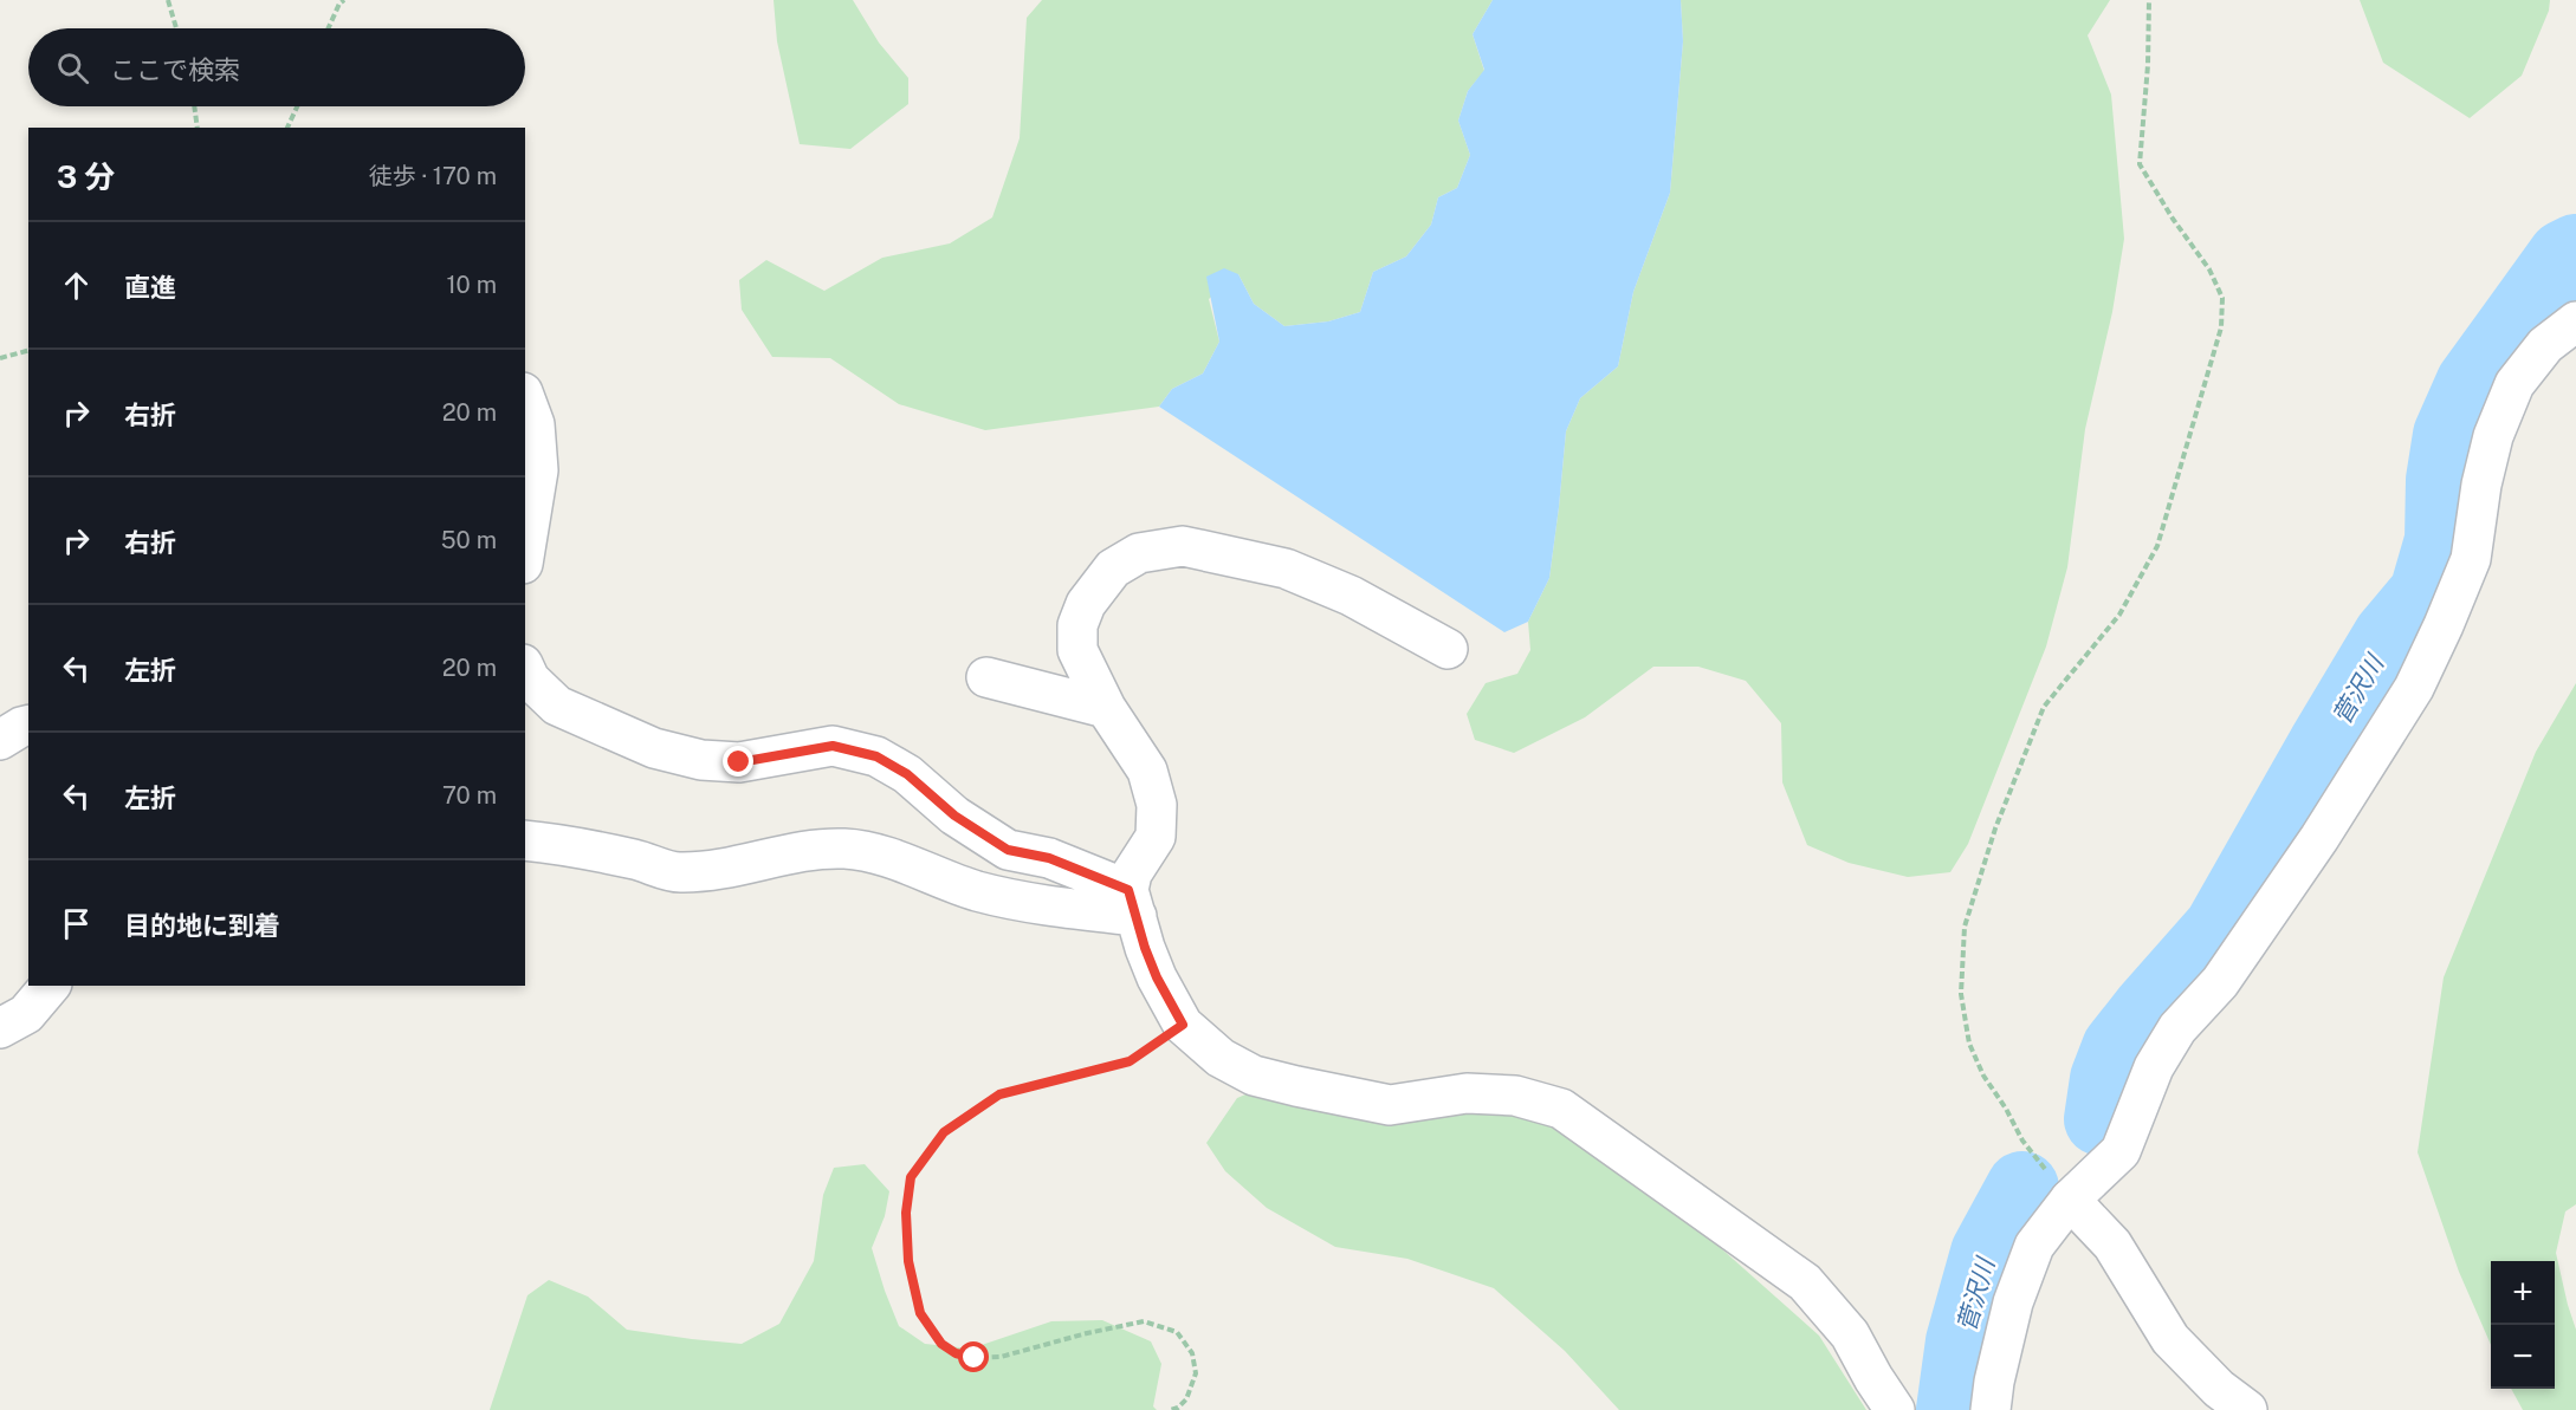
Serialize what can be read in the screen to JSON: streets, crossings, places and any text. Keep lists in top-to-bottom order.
{
  "water": ["菅沢川"],
  "page": {
    "search": "ここで検索",
    "heading": ["3 分", "徒歩 · 170 m"],
    "list": [
      ["直進", "10 m"],
      ["右折", "20 m"],
      ["右折", "50 m"],
      ["左折", "20 m"],
      ["左折", "70 m"],
      "目的地に到着"
    ],
    "map_buttons": ["+", "−"]
  }
}
